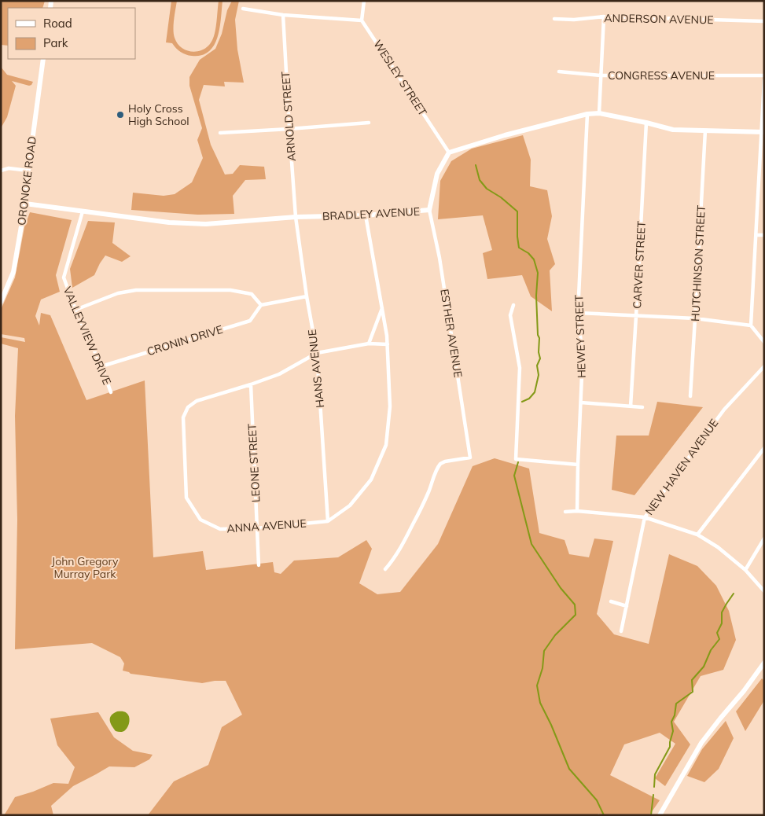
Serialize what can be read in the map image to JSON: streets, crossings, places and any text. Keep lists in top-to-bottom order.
{
  "streets": {
    "street": [
      "ANDERSON AVENUE",
      "CONGRESS AVENUE",
      "WESLEY STREET",
      "ARNOLD STREET",
      "ORONOKE ROAD",
      "BRADLEY AVENUE",
      "HUTCHINSON STREET",
      "CARVER STREET",
      "ESTHER AVENUE",
      "VALLEYVIEW DRIVE",
      "HEWEY STREET",
      "CRONIN DRIVE",
      "HANS AVENUE",
      "LEONE STREET",
      "NEW HAVEN AVENUE",
      "ANNA AVENUE"
    ]
  },
  "crossings": [
    ["WESLEY STREET", "BRADLEY AVENUE"],
    ["ARNOLD STREET", "BRADLEY AVENUE"],
    ["ARNOLD STREET", "HANS AVENUE"],
    ["ORONOKE ROAD", "BRADLEY AVENUE"],
    ["BRADLEY AVENUE", "ESTHER AVENUE"],
    ["BRADLEY AVENUE", "VALLEYVIEW DRIVE"],
    ["BRADLEY AVENUE", "HANS AVENUE"],
    ["BRADLEY AVENUE", "ANNA AVENUE"],
    ["VALLEYVIEW DRIVE", "CRONIN DRIVE"],
    ["HANS AVENUE", "ANNA AVENUE"],
    ["LEONE STREET", "ANNA AVENUE"]
  ],
  "parks": ["John Gregory Murray Park"],
  "places": ["Holy Cross High School"],
  "legend": ["Road", "Park"]
}
